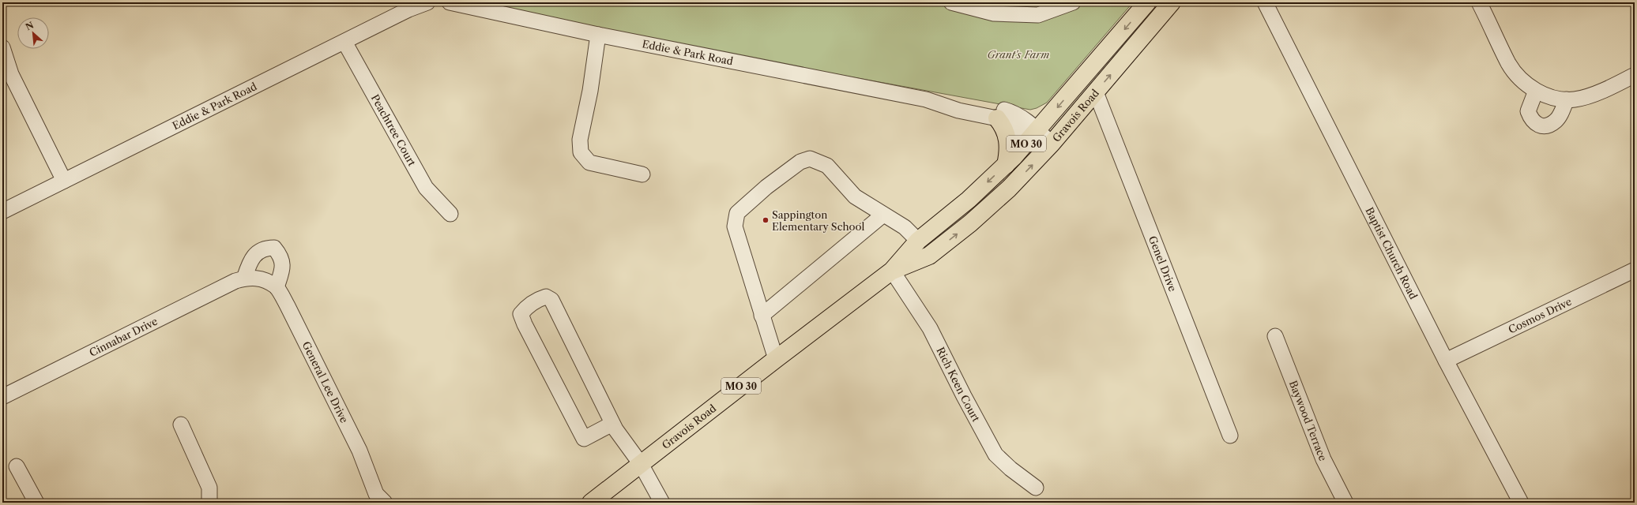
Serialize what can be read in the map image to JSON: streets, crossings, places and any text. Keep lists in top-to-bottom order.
{
  "streets": {
    "main road": ["Gravois Road", "MO 30"],
    "street": [
      "Eddie & Park Road",
      "Peachtree Court",
      "Baptist Church Road",
      "Genel Drive",
      "Cosmos Drive",
      "Cinnabar Drive",
      "General Lee Drive",
      "Rich Keen Court",
      "Baywood Terrace"
    ]
  },
  "crossings": [
    ["Eddie & Park Road", "Gravois Road"],
    ["Eddie & Park Road", "Peachtree Court"],
    ["Gravois Road", "Genel Drive"],
    ["Gravois Road", "Rich Keen Court"],
    ["Baptist Church Road", "Cosmos Drive"],
    ["Cinnabar Drive", "General Lee Drive"]
  ],
  "parks": ["Grant's Farm"],
  "places": ["Sappington Elementary School"],
  "north": "top left"
}
